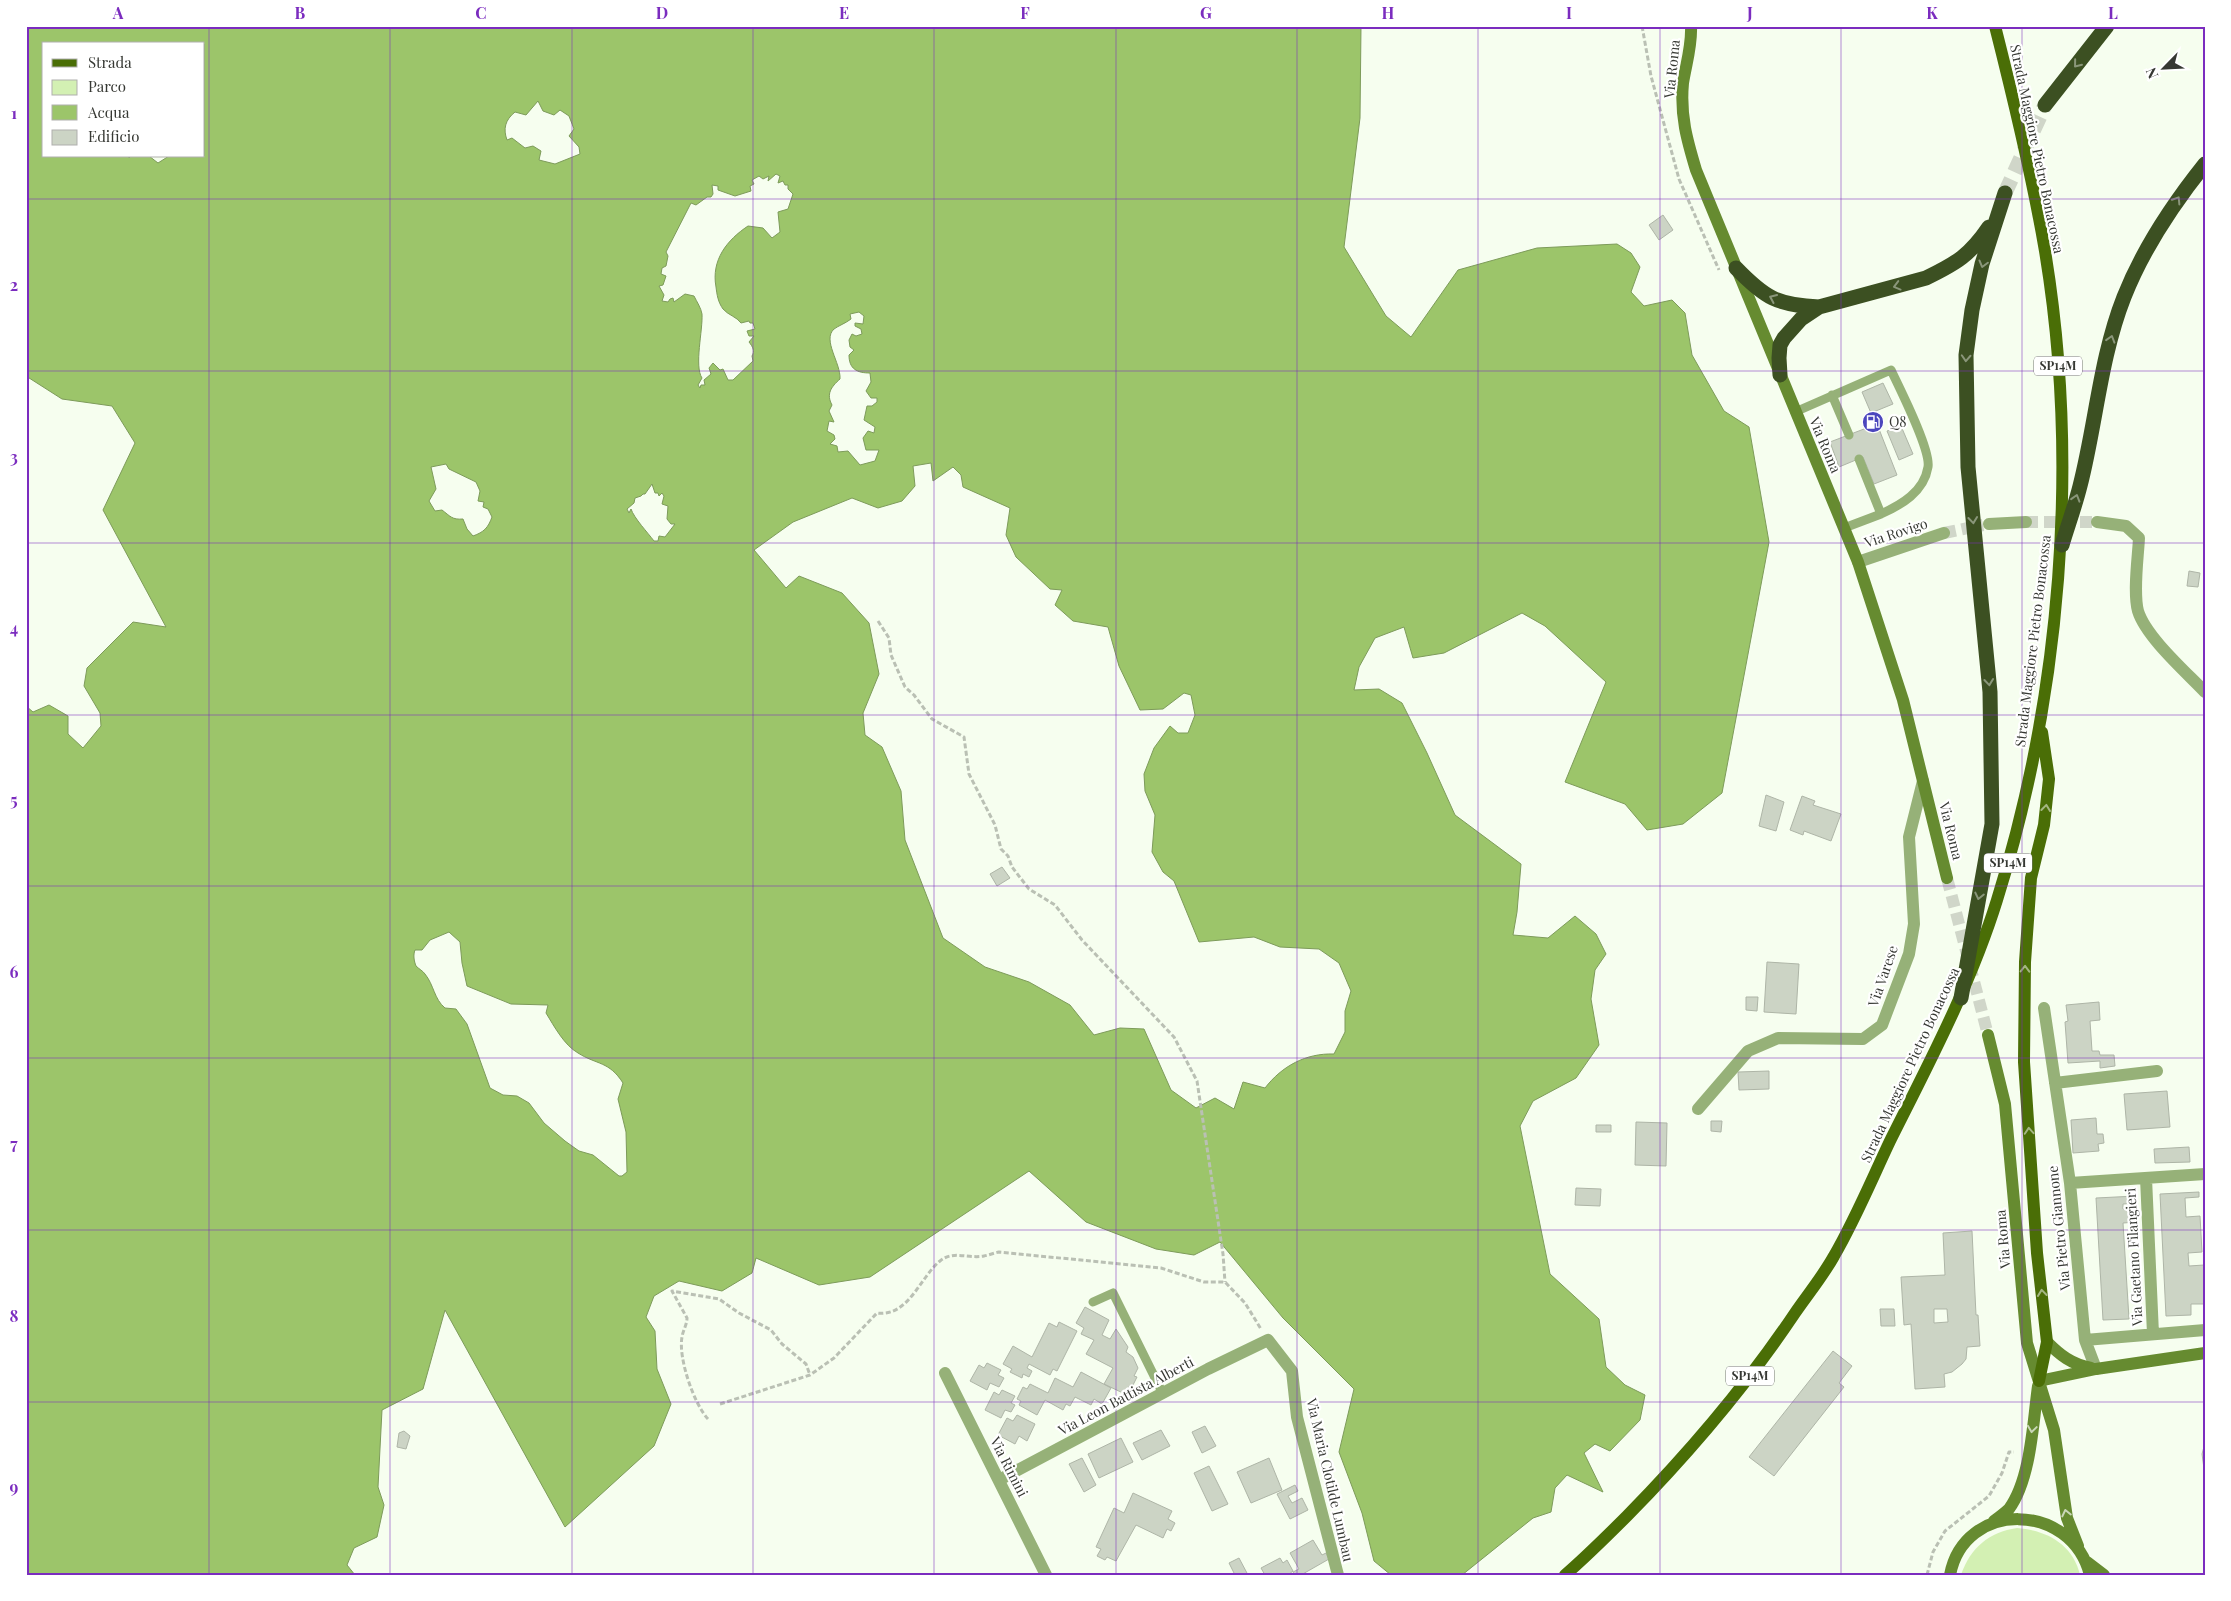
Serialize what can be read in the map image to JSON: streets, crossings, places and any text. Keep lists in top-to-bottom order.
{
  "streets": {
    "main road": ["Via Roma", "Strada Maggiore Pietro Bonacossa", "SP14M"],
    "street": [
      "Via Rovigo",
      "Via Varese",
      "Via Pietro Giannone",
      "Via Gaetano Filangieri",
      "Via Leon Battista Alberti",
      "Via Rimini",
      "Via Maria Clotilde Lumbau"
    ]
  },
  "crossings": [
    ["Via Roma", "Via Rovigo"],
    ["Via Roma", "Via Varese"],
    ["Via Leon Battista Alberti", "Via Rimini"],
    ["Via Leon Battista Alberti", "Via Maria Clotilde Lumbau"]
  ],
  "places": {
    "fuel station": ["Q8"]
  },
  "legend": [
    "Strada",
    "Parco",
    "Acqua",
    "Edificio"
  ],
  "north": "bottom left",
  "grid": {
    "columns": [
      "A",
      "B",
      "C",
      "D",
      "E",
      "F",
      "G",
      "H",
      "I",
      "J",
      "K",
      "L"
    ],
    "rows": [
      "1",
      "2",
      "3",
      "4",
      "5",
      "6",
      "7",
      "8",
      "9"
    ]
  }
}
